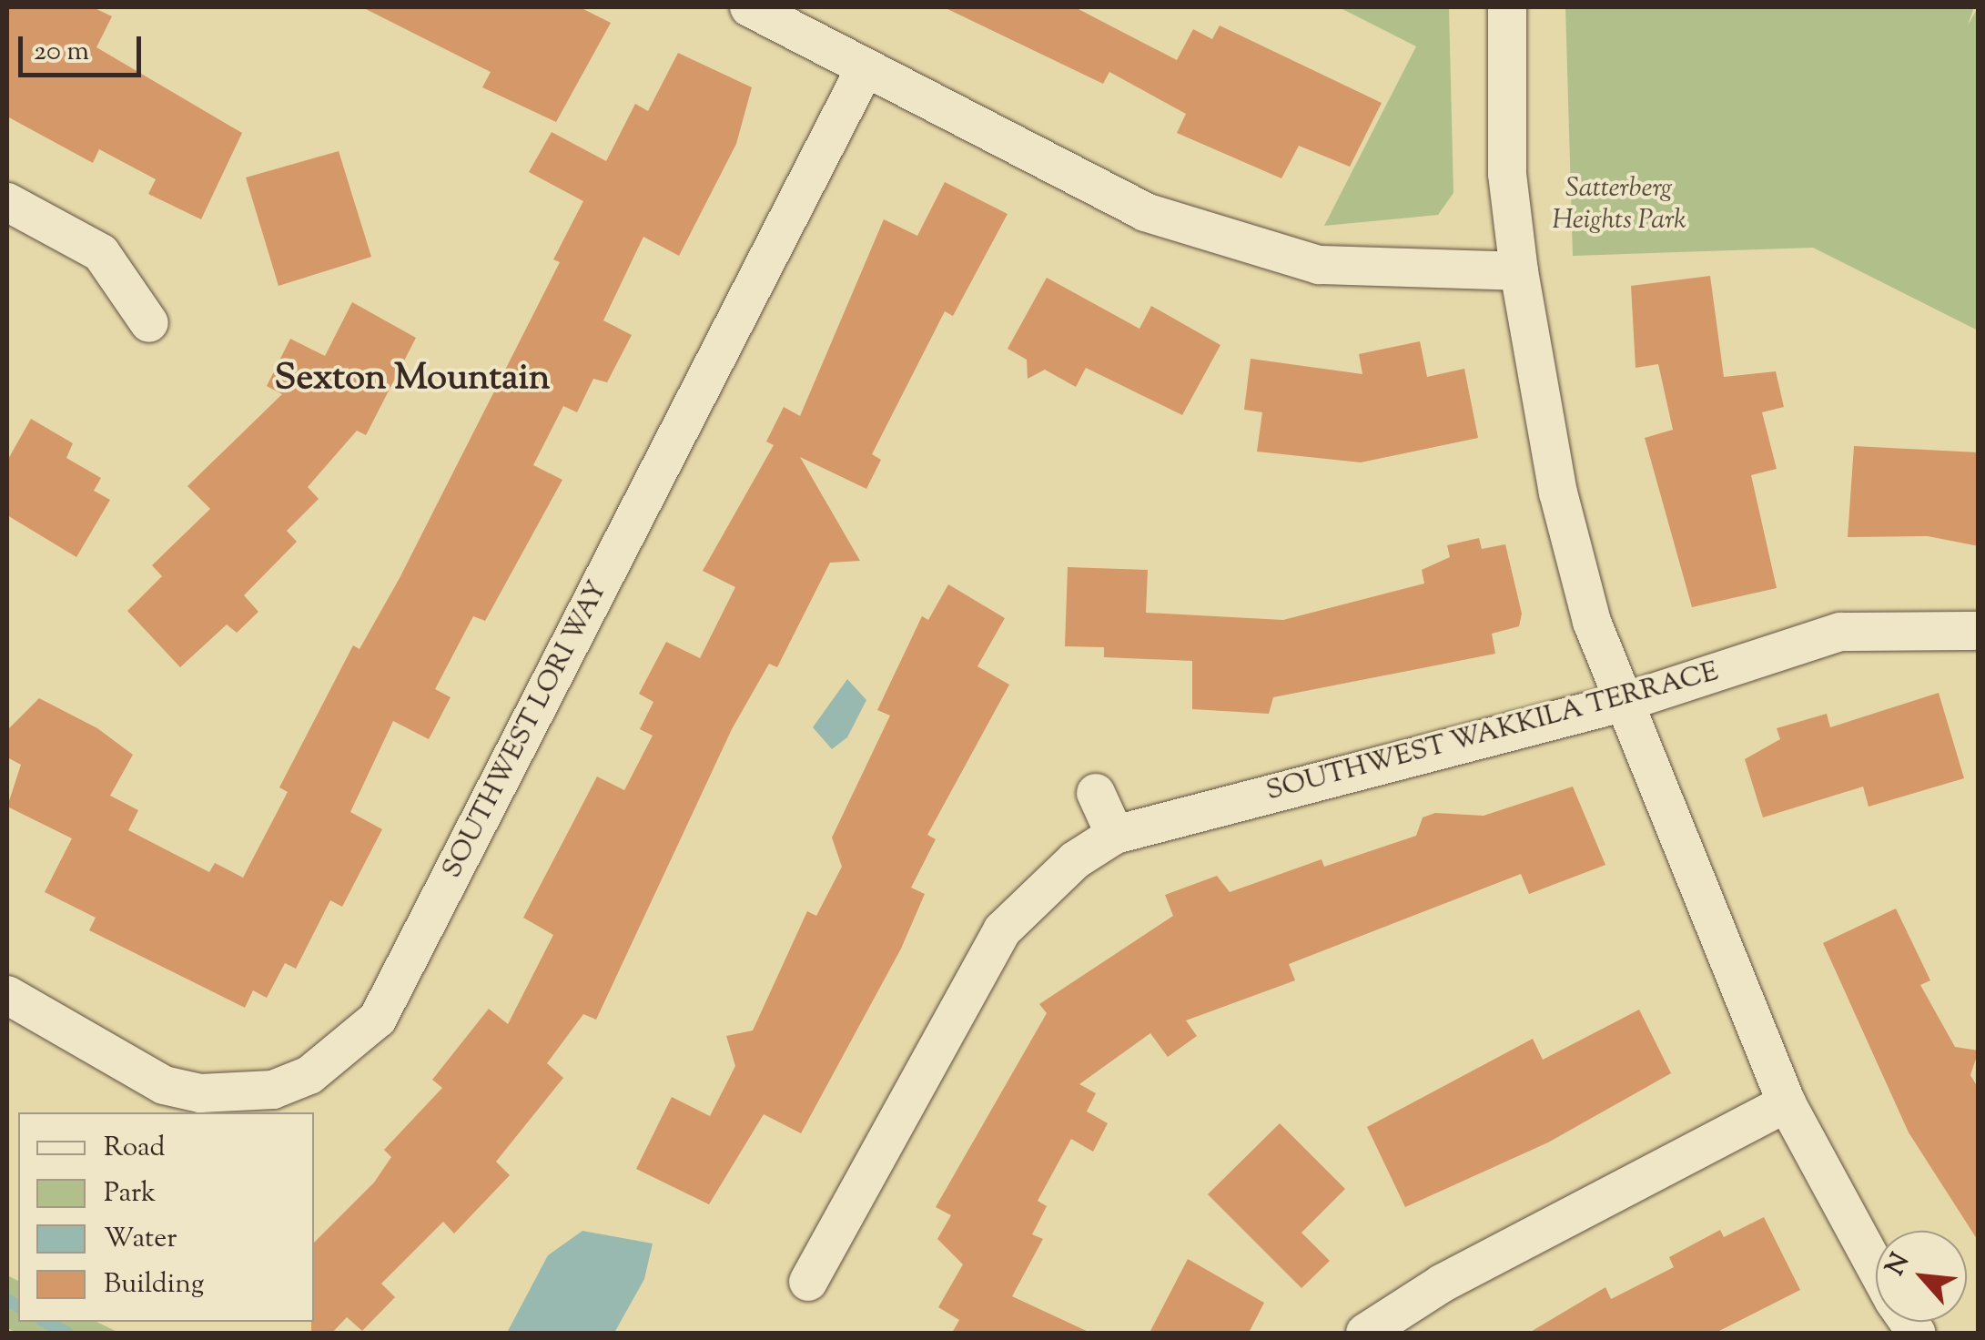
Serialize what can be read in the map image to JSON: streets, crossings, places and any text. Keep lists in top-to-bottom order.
{
  "streets": {
    "street": ["SOUTHWEST LORI WAY", "SOUTHWEST WAKKILA TERRACE"]
  },
  "districts": ["Sexton Mountain"],
  "parks": ["Satterberg Heights Park"],
  "legend": [
    "Road",
    "Park",
    "Water",
    "Building"
  ],
  "scale_bar": "20 m",
  "north": "top left"
}
